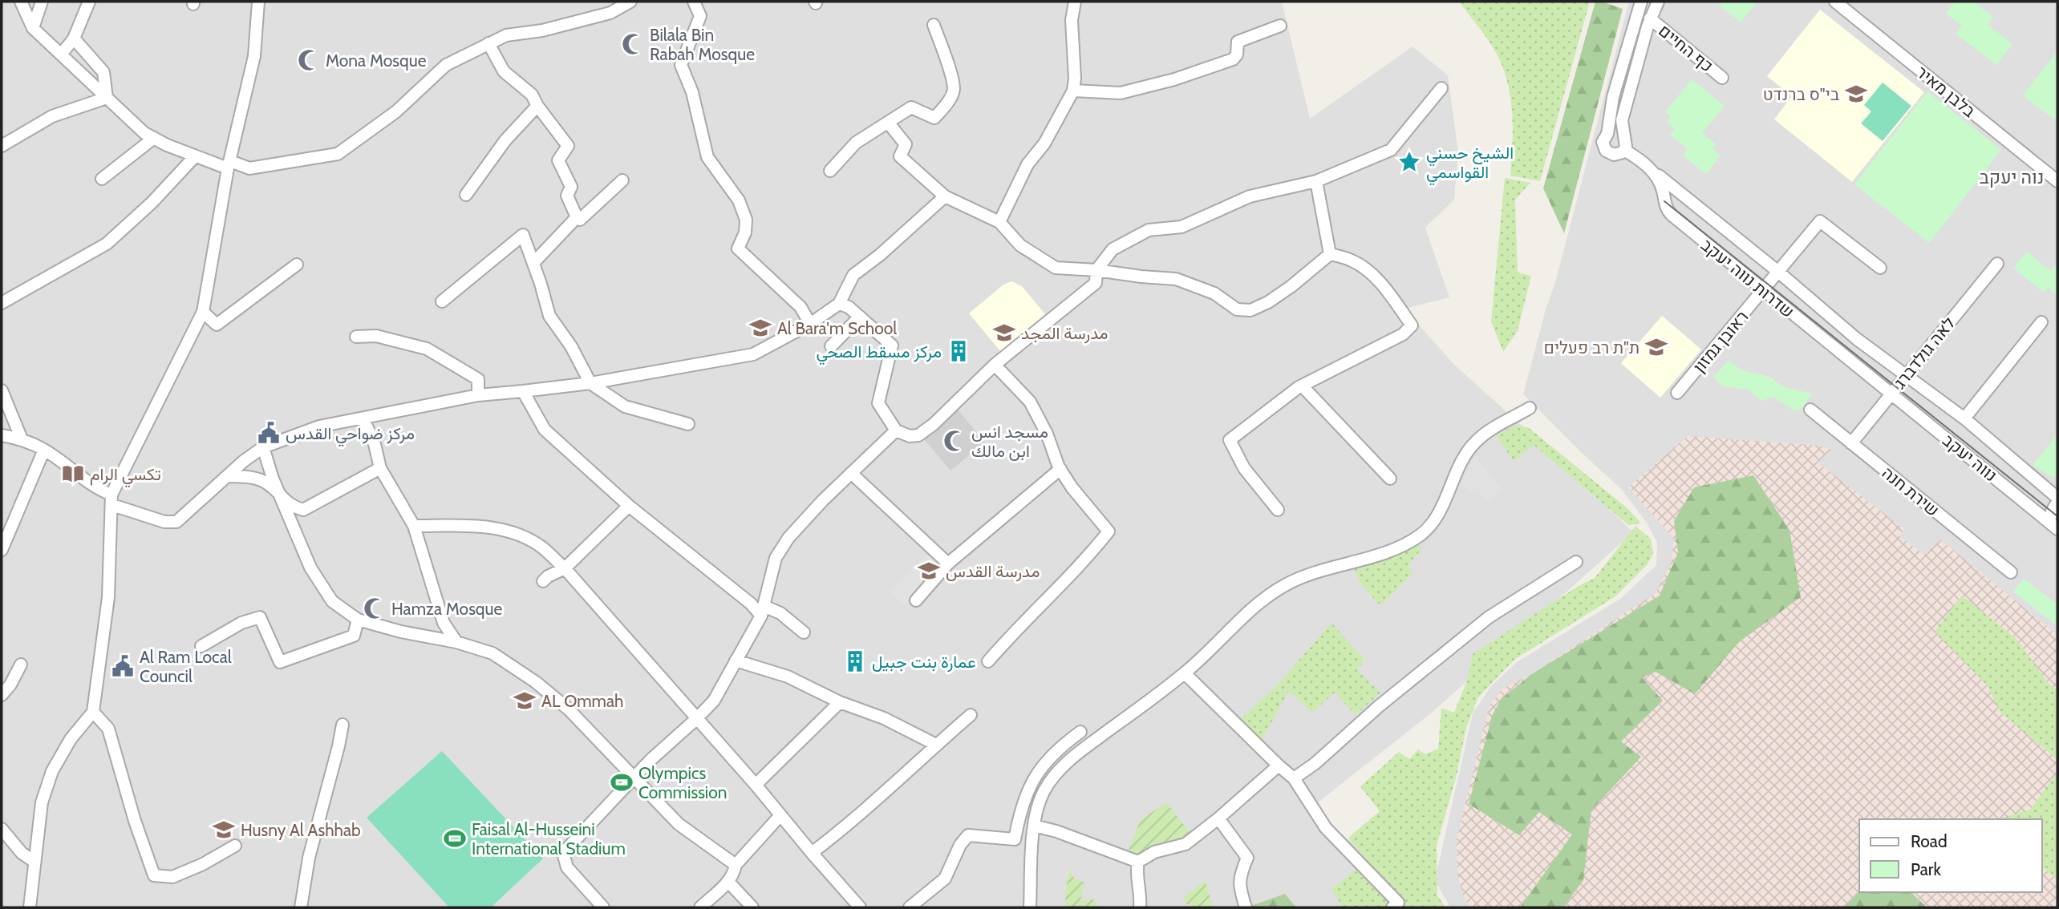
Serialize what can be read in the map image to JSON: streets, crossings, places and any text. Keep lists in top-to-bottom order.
{
  "streets": {
    "street": [
      "כף החיים",
      "בלבן מאיר",
      "שדרות נווה יעקב",
      "ראובן גמזון",
      "לאה גולדברג",
      "נווה יעקב",
      "שירת חנה"
    ]
  },
  "crossings": [
    ["שדרות נווה יעקב", "ראובן גמזון"],
    ["שדרות נווה יעקב", "לאה גולדברג"],
    ["שדרות נווה יעקב", "נווה יעקב"],
    ["לאה גולדברג", "נווה יעקב"],
    ["לאה גולדברג", "שירת חנה"]
  ],
  "districts": ["נוה יעקב"],
  "places": {
    "mosque": [
      "Bilala Bin Rabah Mosque",
      "Mona Mosque",
      "مسجد انس ابن مالك",
      "Hamza Mosque"
    ],
    "school or university": [
      "בי\"ס ברנדט",
      "Al Bara'm School",
      "مدرسة المجد",
      "ת\"ת רב פעלים",
      "مدرسة القدس",
      "AL Ommah",
      "Husny Al Ashhab"
    ],
    "place": ["الشيخ حسني القواسمي"],
    "building": ["مركز مسقط الصحي", "عمارة بنت جبيل"],
    "public building": ["مركز ضواحي القدس", "Al Ram Local Council"],
    "library": ["تكسي الرام"],
    "sports": ["Olympics Commission", "Faisal Al-Husseini International Stadium"]
  },
  "legend": ["Road", "Park"]
}
